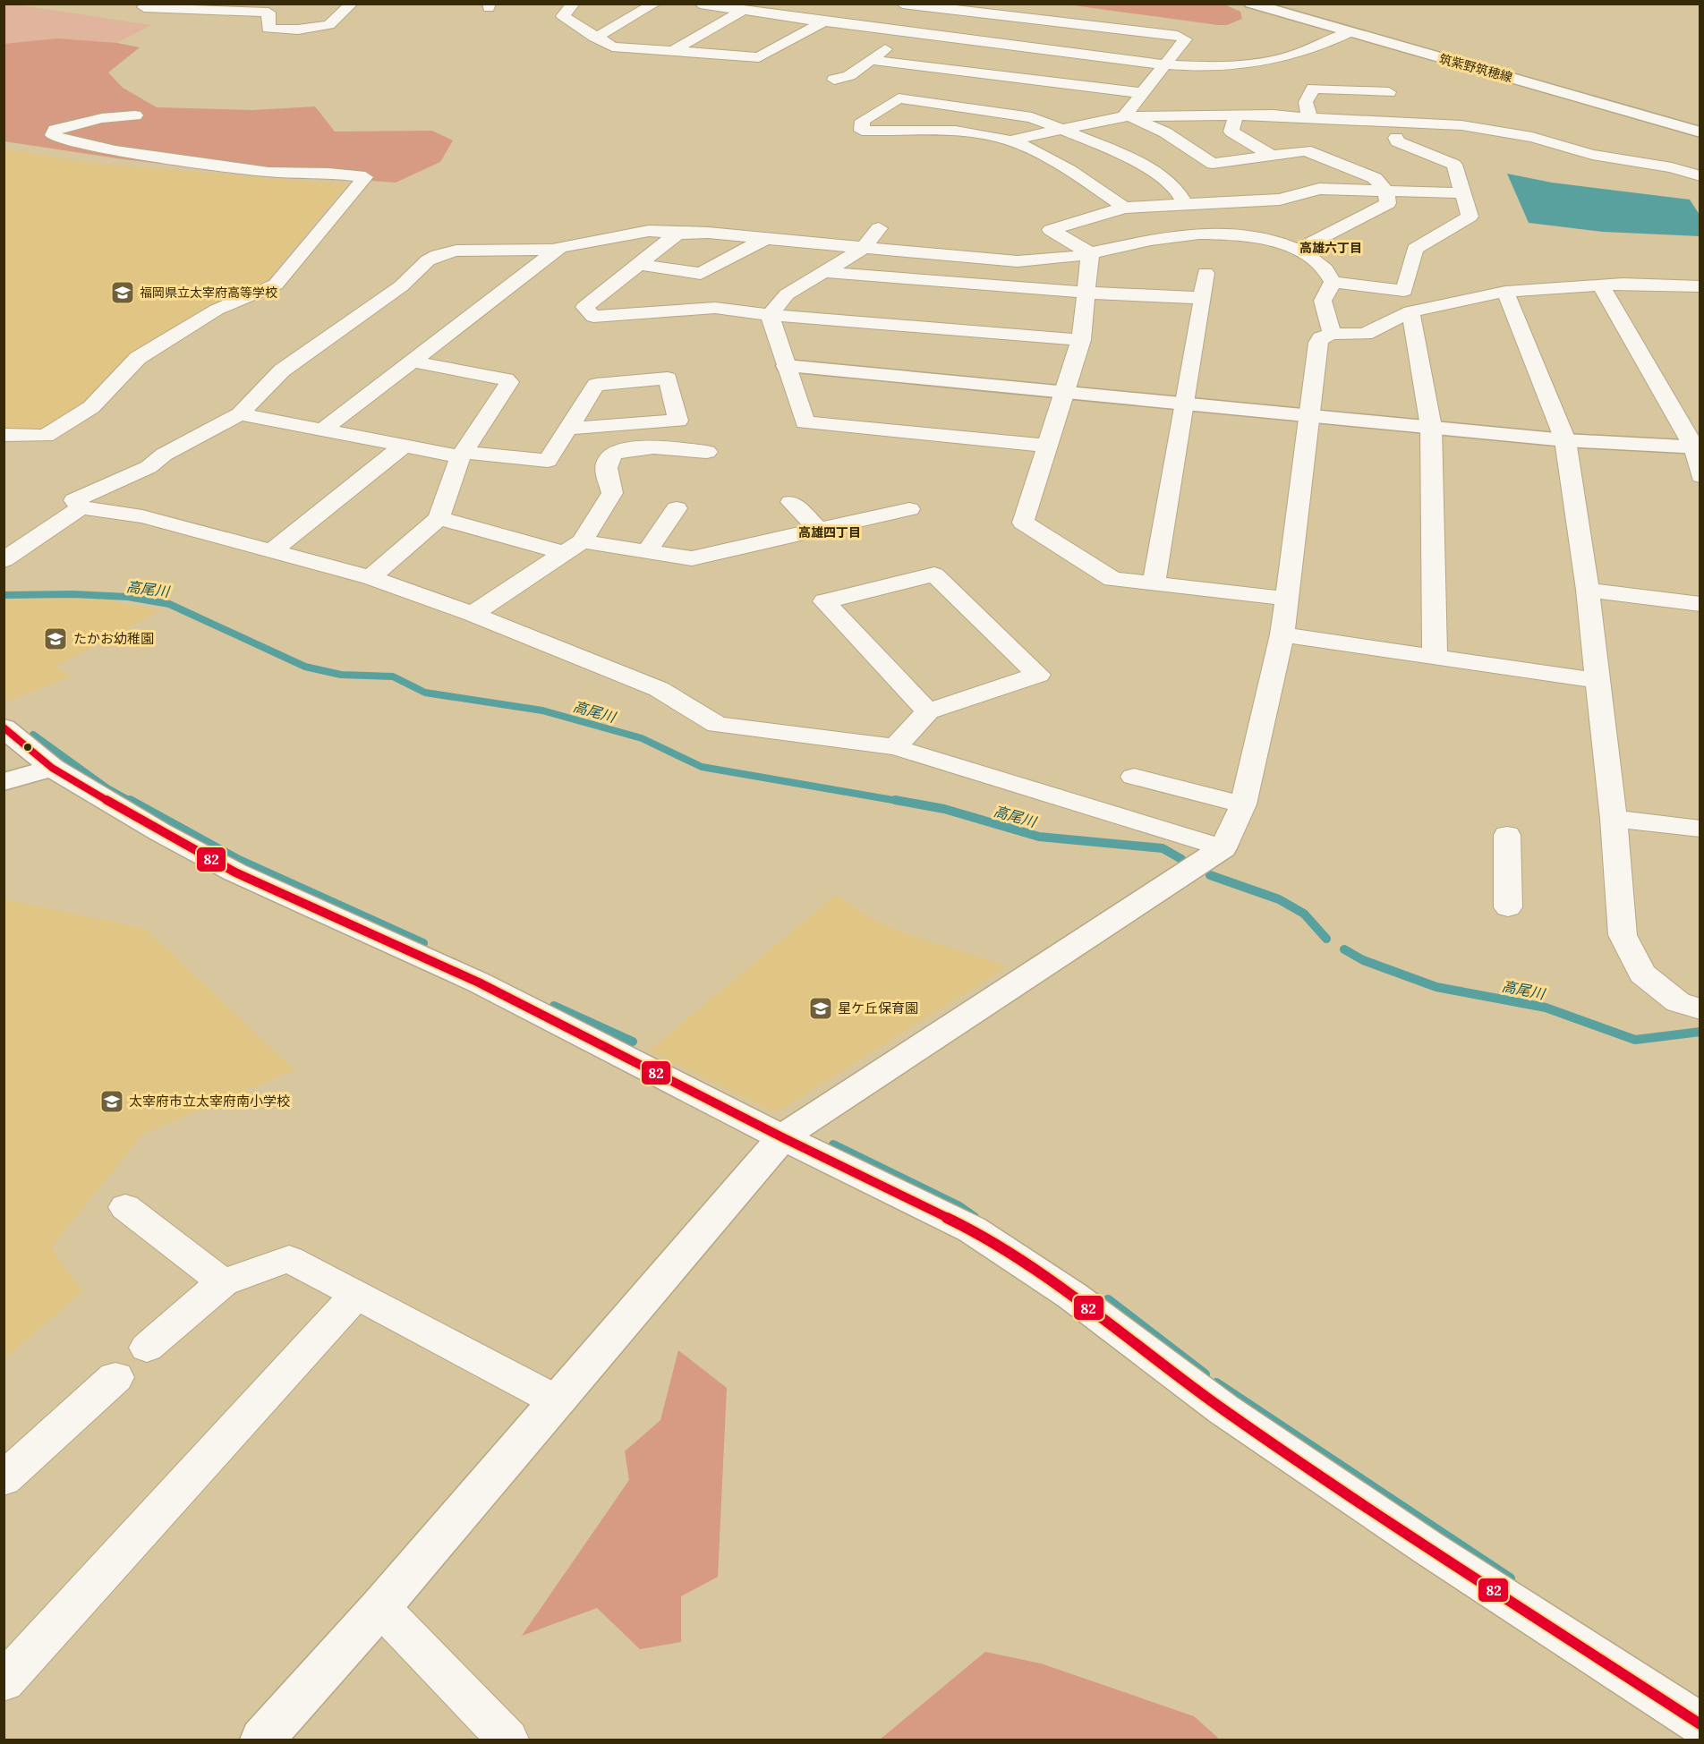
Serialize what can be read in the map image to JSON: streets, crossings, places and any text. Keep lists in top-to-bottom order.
{
  "streets": {
    "street": ["筑紫野筑穂線"]
  },
  "districts": ["高雄六丁目", "高雄四丁目"],
  "water": ["高尾川"],
  "places": {
    "school or university": [
      "福岡県立太宰府高等学校",
      "たかお幼稚園",
      "星ケ丘保育園",
      "太宰府市立太宰府南小学校"
    ]
  },
  "lines": ["transit line 82"]
}
